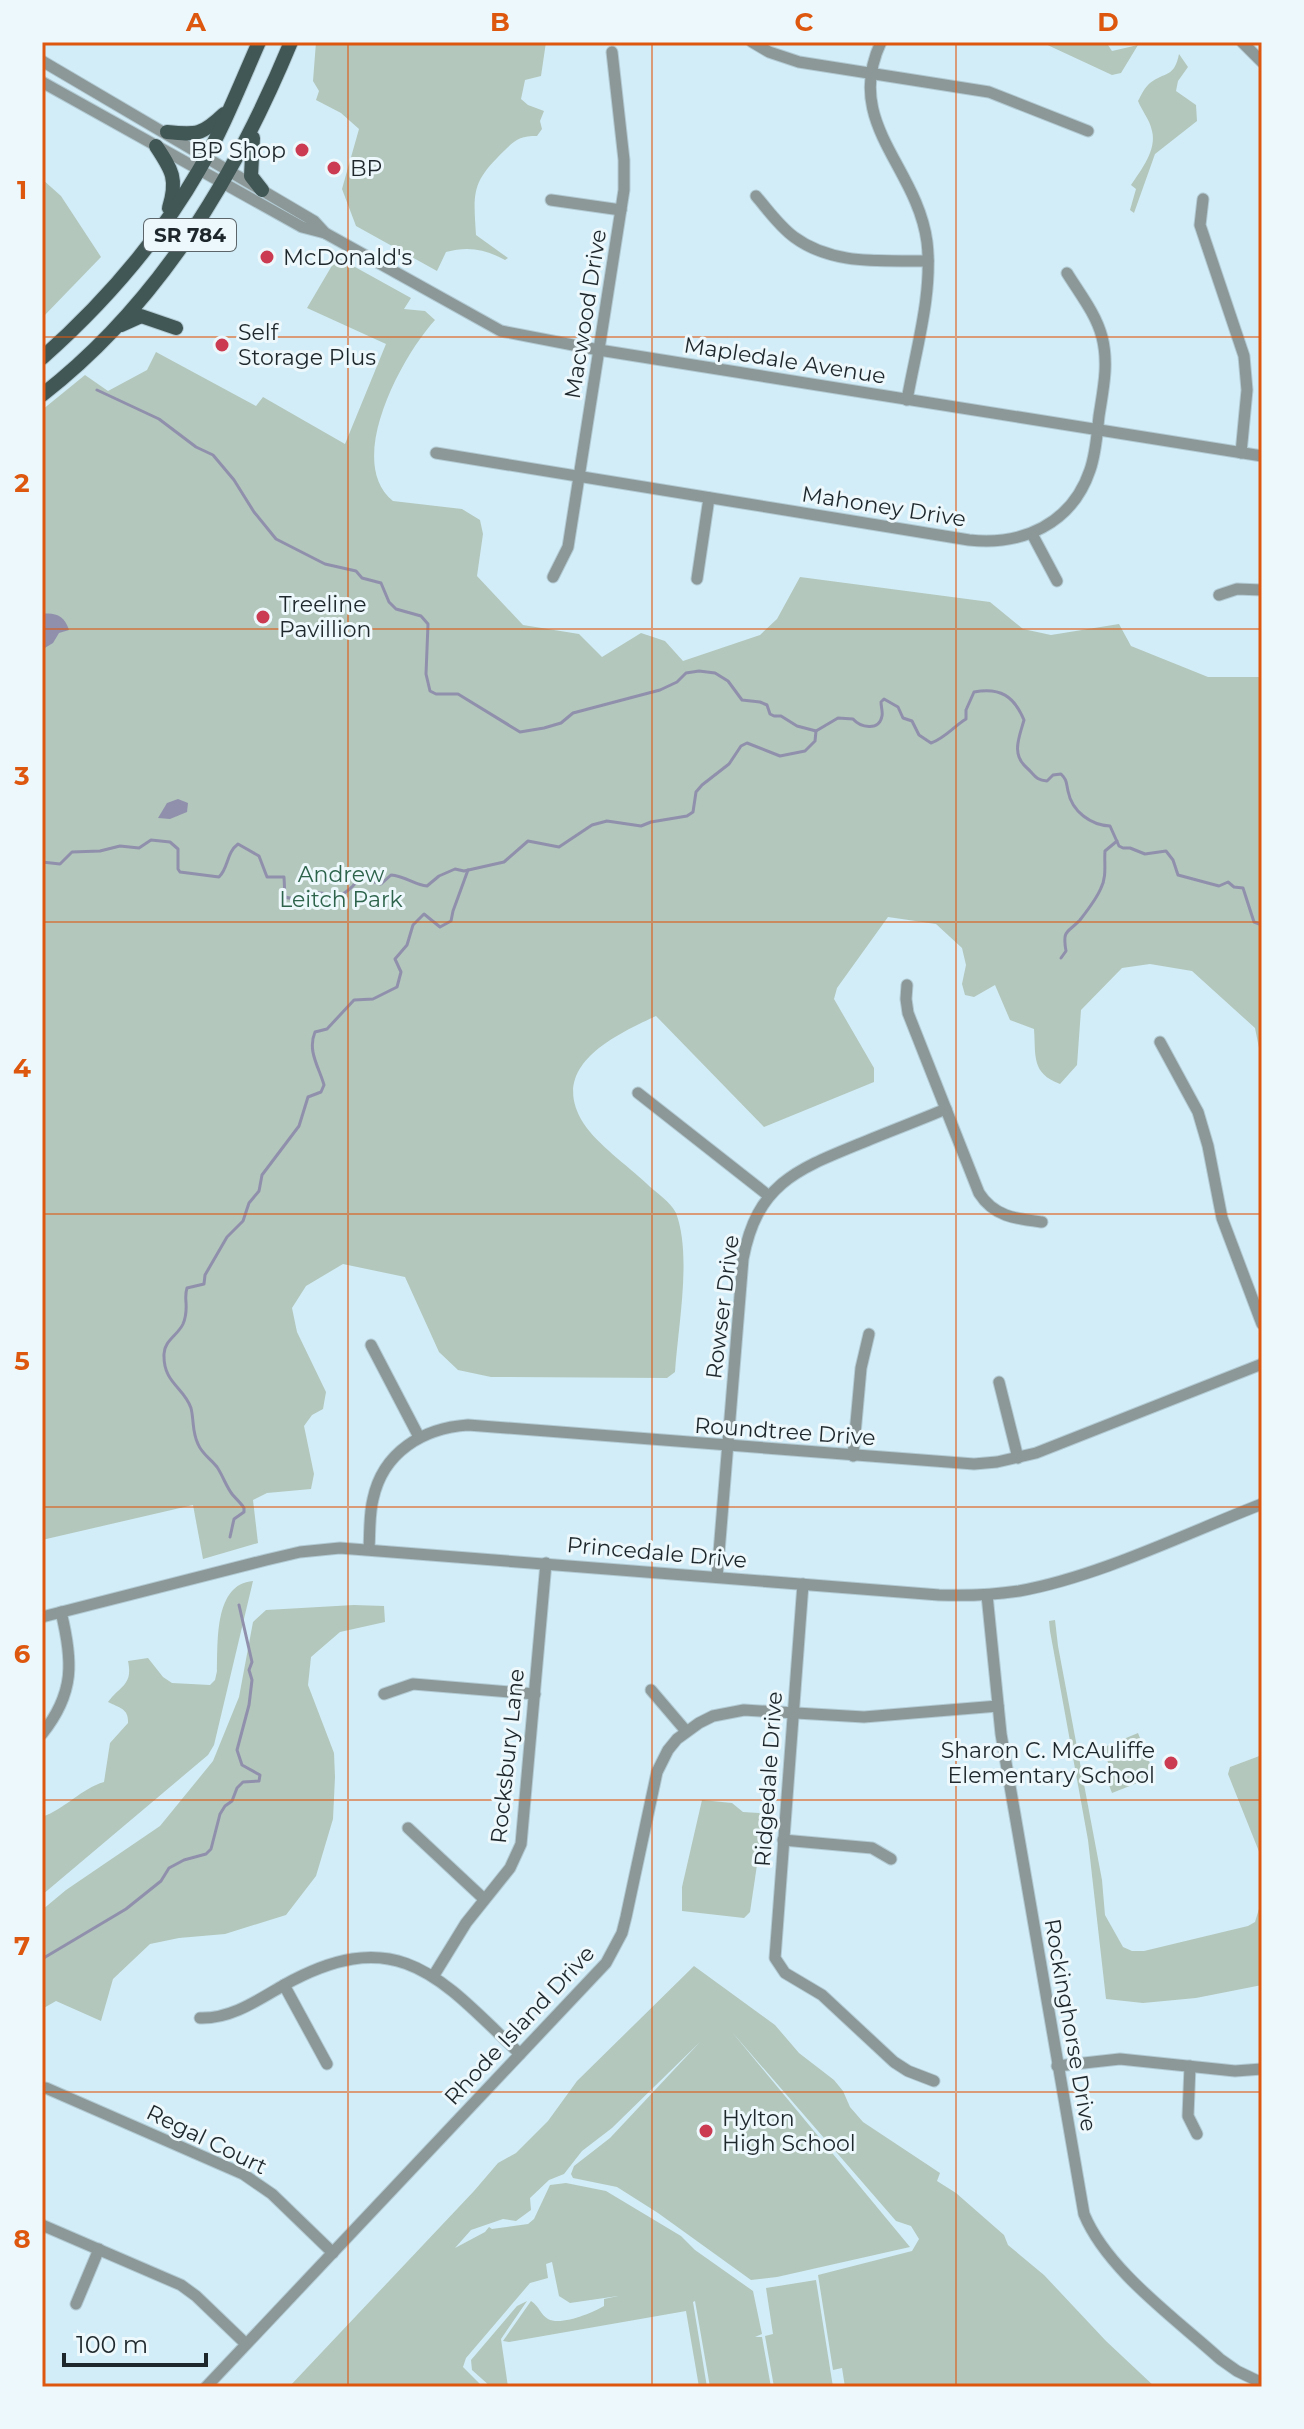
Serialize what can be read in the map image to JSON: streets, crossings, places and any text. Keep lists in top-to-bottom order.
{
  "streets": {
    "main road": ["SR 784"],
    "street": [
      "Macwood Drive",
      "Mapledale Avenue",
      "Mahoney Drive",
      "Rowser Drive",
      "Roundtree Drive",
      "Princedale Drive",
      "Rocksbury Lane",
      "Ridgedale Drive",
      "Rhode Island Drive",
      "Rockinghorse Drive",
      "Regal Court"
    ]
  },
  "crossings": [
    ["SR 784", "Mapledale Avenue"],
    ["Macwood Drive", "Mapledale Avenue"],
    ["Macwood Drive", "Mahoney Drive"],
    ["Mapledale Avenue", "Mahoney Drive"],
    ["Rowser Drive", "Roundtree Drive"],
    ["Rowser Drive", "Princedale Drive"],
    ["Roundtree Drive", "Princedale Drive"],
    ["Princedale Drive", "Rocksbury Lane"],
    ["Princedale Drive", "Ridgedale Drive"],
    ["Princedale Drive", "Rockinghorse Drive"],
    ["Ridgedale Drive", "Rhode Island Drive"],
    ["Rhode Island Drive", "Rockinghorse Drive"],
    ["Rhode Island Drive", "Regal Court"]
  ],
  "parks": ["Andrew Leitch Park"],
  "places": [
    "BP Shop",
    "BP",
    "McDonald's",
    "Self Storage Plus",
    "Treeline Pavillion",
    "Sharon C. McAuliffe Elementary School",
    "Hylton High School"
  ],
  "scale_bar": "100 m",
  "grid": {
    "columns": [
      "A",
      "B",
      "C",
      "D"
    ],
    "rows": [
      "1",
      "2",
      "3",
      "4",
      "5",
      "6",
      "7",
      "8"
    ]
  }
}
